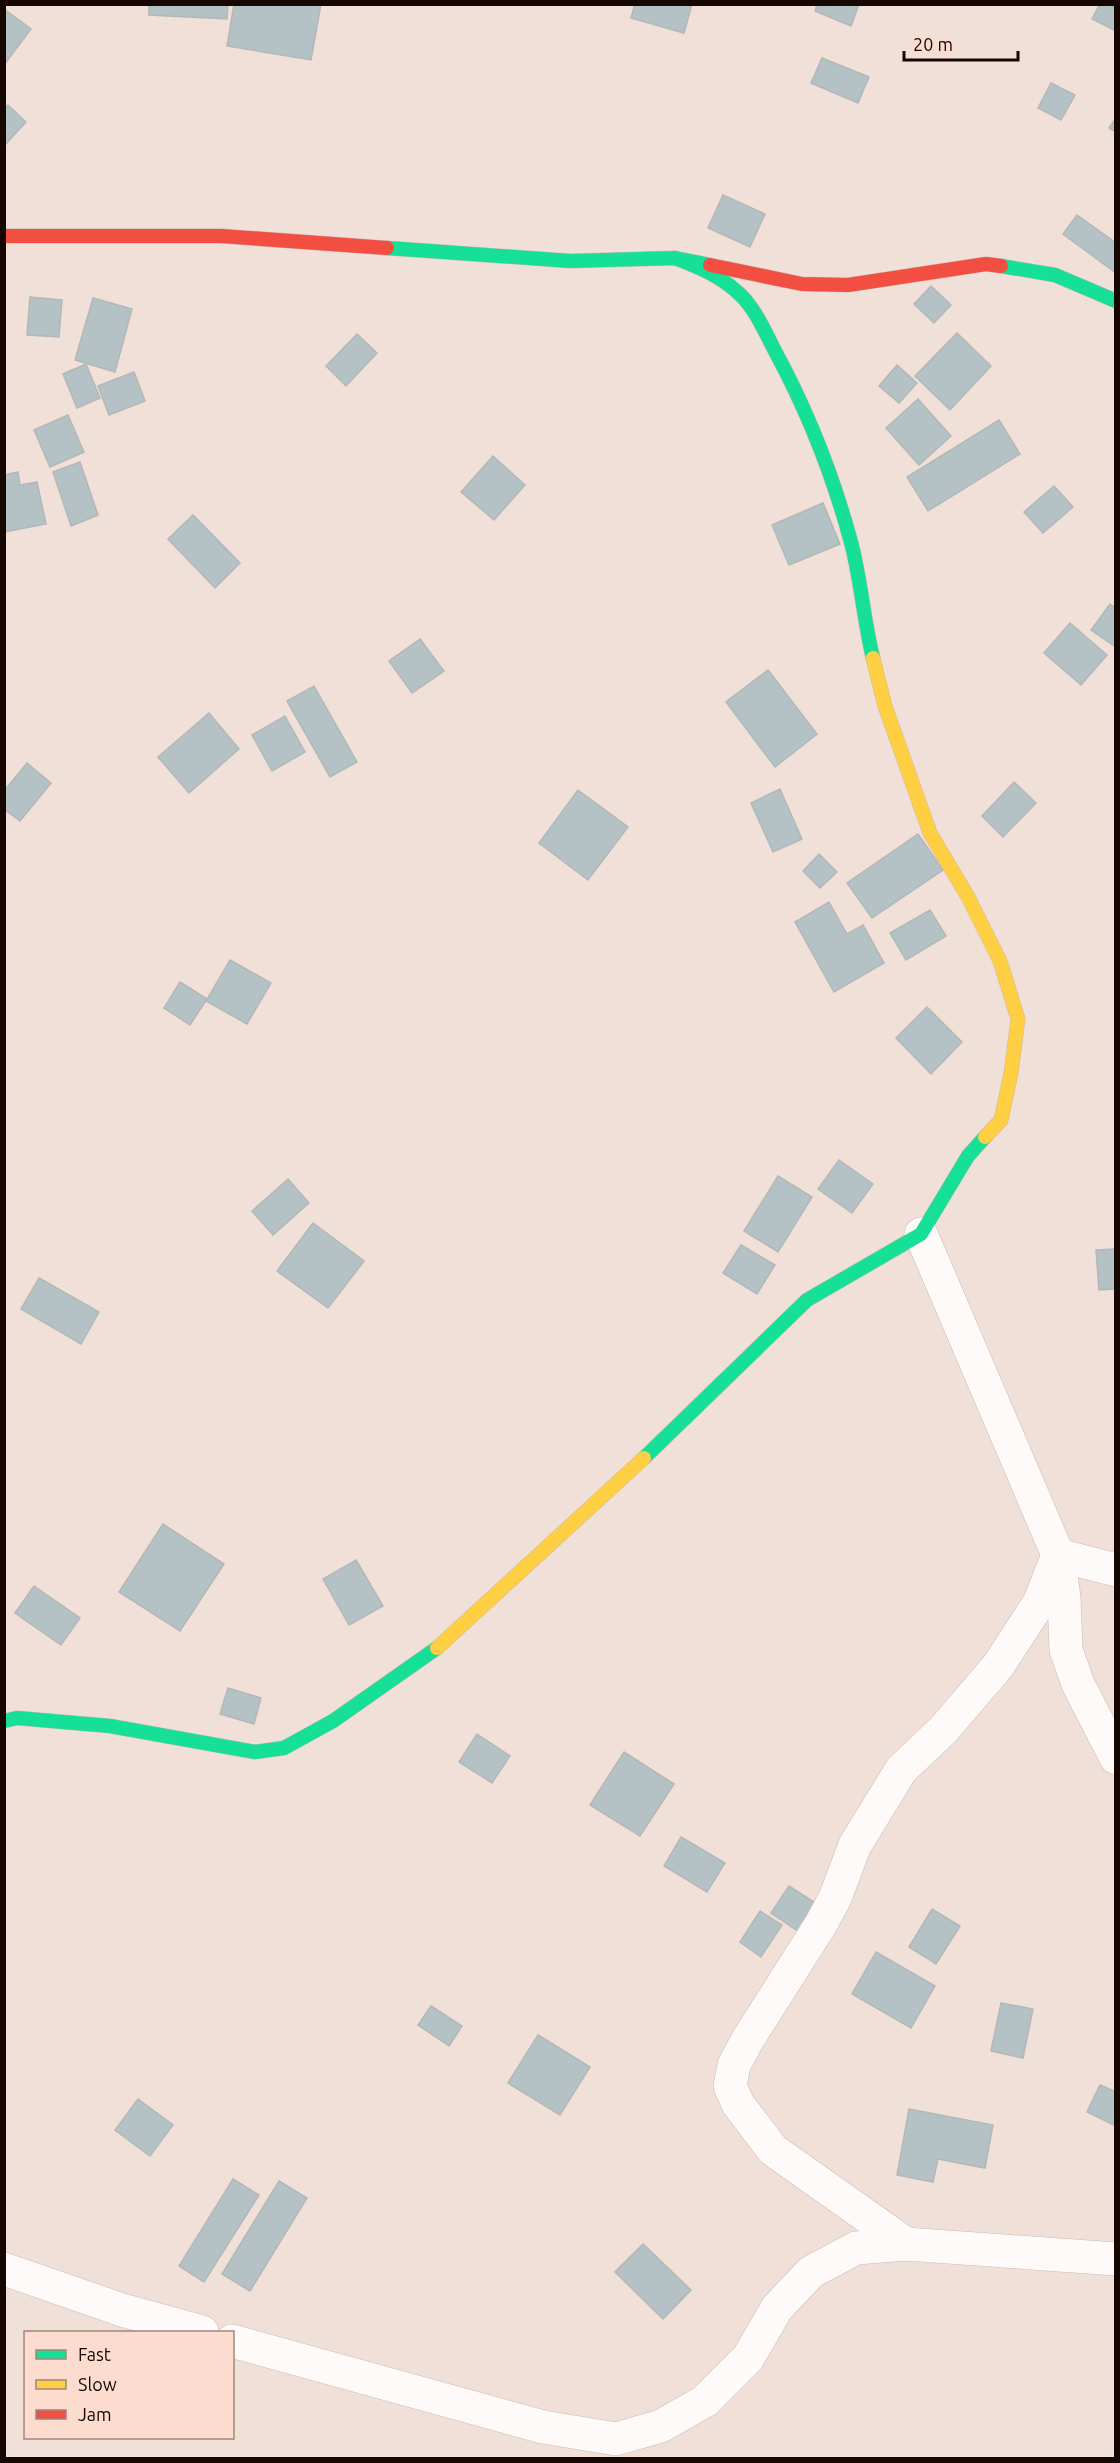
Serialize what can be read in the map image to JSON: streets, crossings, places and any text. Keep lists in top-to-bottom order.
{
  "legend": ["Fast", "Slow", "Jam"],
  "scale_bar": "20 m"
}
